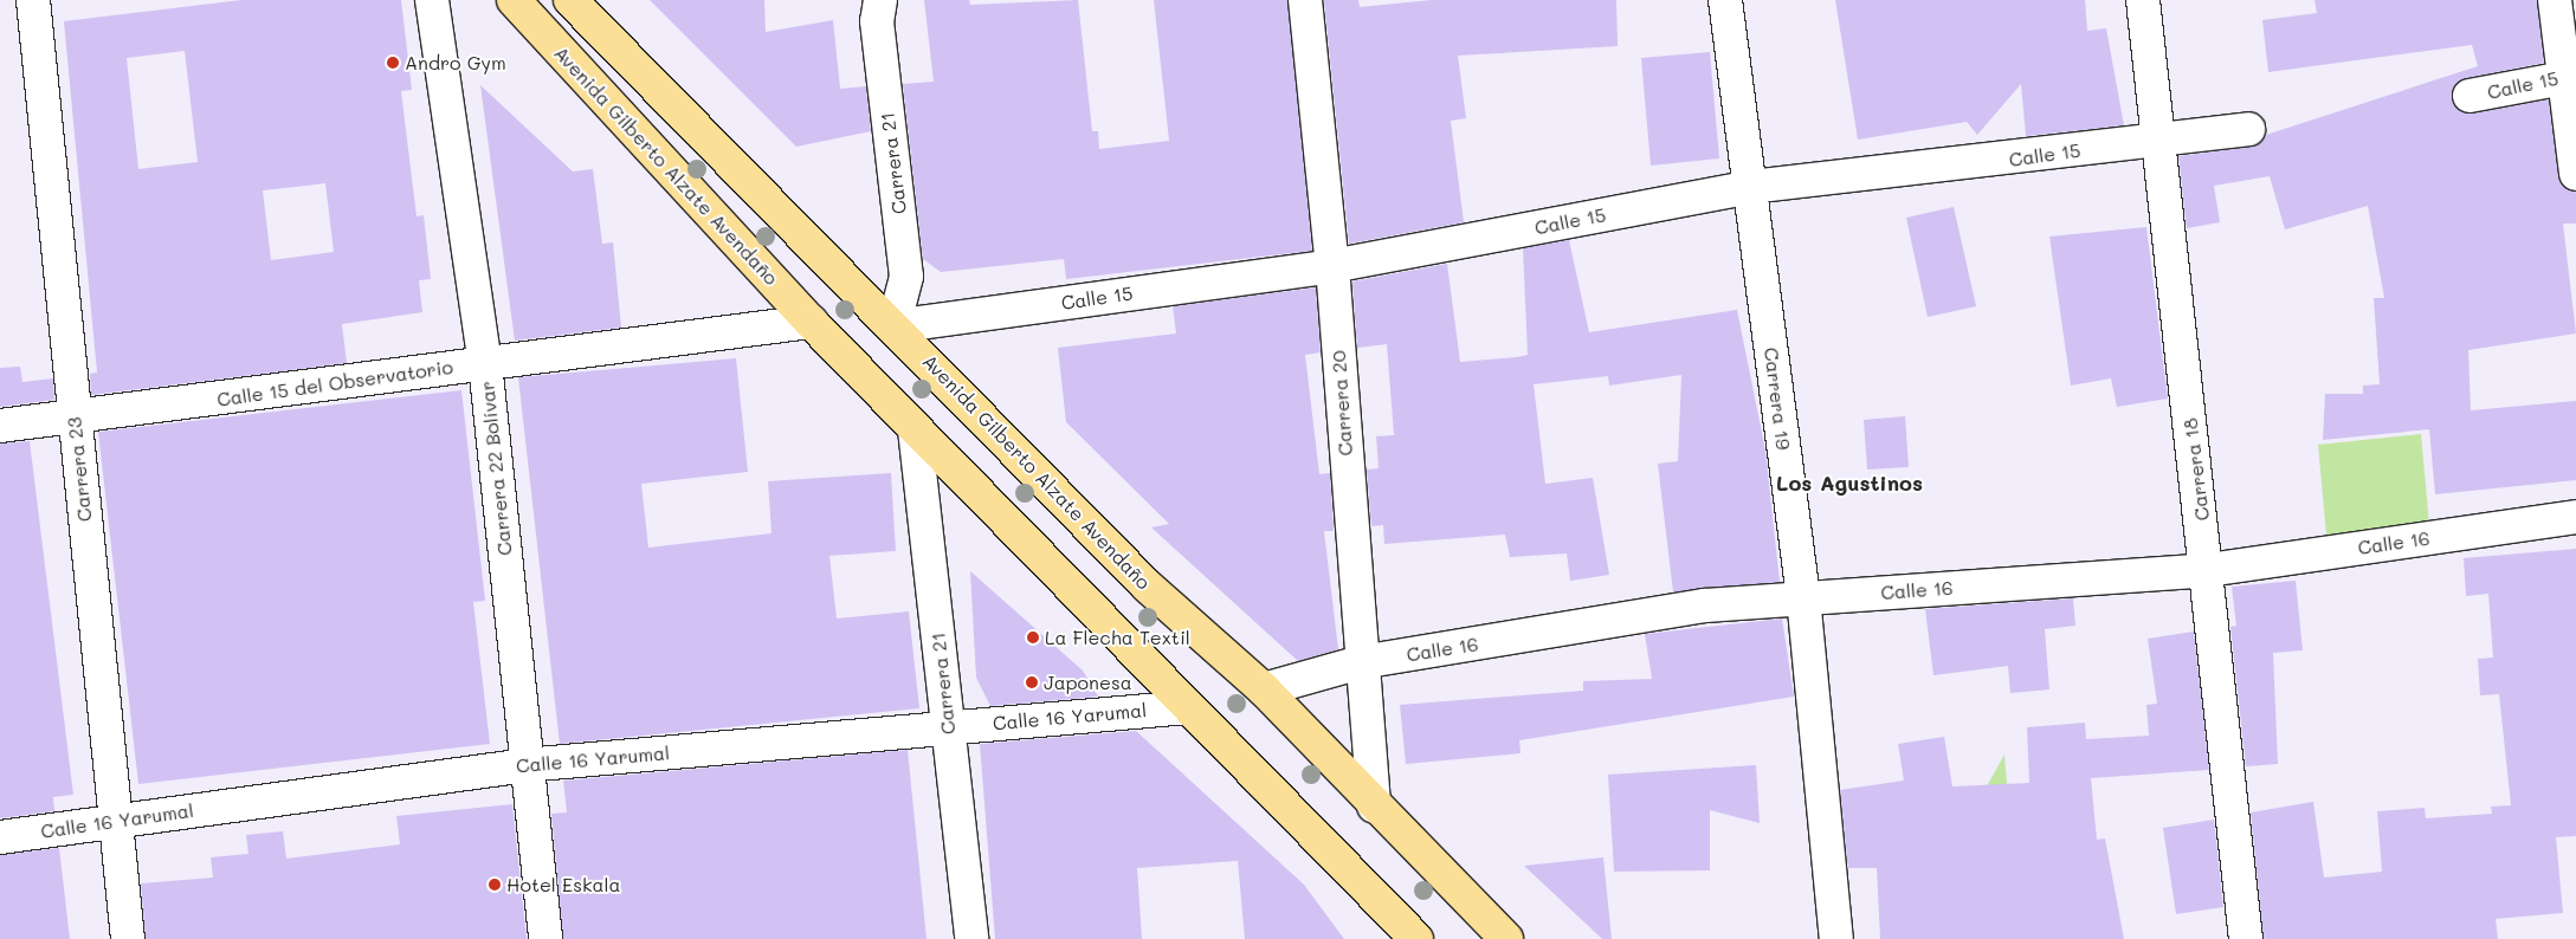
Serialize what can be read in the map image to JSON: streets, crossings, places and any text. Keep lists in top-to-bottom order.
{
  "streets": {
    "main road": ["Avenida Gilberto Alzate Avendaño"],
    "street": [
      "Calle 15",
      "Carrera 21",
      "Calle 15 del Observatorio",
      "Carrera 19",
      "Carrera 20",
      "Carrera 22 Bolívar",
      "Carrera 23",
      "Carrera 18",
      "Calle 16",
      "Calle 16 Yarumal"
    ]
  },
  "crossings": [
    ["Calle 15", "Carrera 21"],
    ["Calle 15", "Avenida Gilberto Alzate Avendaño"],
    ["Calle 15", "Carrera 19"],
    ["Calle 15", "Carrera 20"],
    ["Calle 15", "Carrera 18"],
    ["Carrera 21", "Avenida Gilberto Alzate Avendaño"],
    ["Carrera 21", "Calle 16 Yarumal"],
    ["Avenida Gilberto Alzate Avendaño", "Calle 15 del Observatorio"],
    ["Avenida Gilberto Alzate Avendaño", "Carrera 20"],
    ["Avenida Gilberto Alzate Avendaño", "Calle 16"],
    ["Avenida Gilberto Alzate Avendaño", "Calle 16 Yarumal"],
    ["Calle 15 del Observatorio", "Carrera 22 Bolívar"],
    ["Calle 15 del Observatorio", "Carrera 23"],
    ["Carrera 19", "Calle 16"],
    ["Carrera 20", "Calle 16"],
    ["Carrera 22 Bolívar", "Calle 16 Yarumal"],
    ["Carrera 23", "Calle 16 Yarumal"],
    ["Carrera 18", "Calle 16"]
  ],
  "districts": ["Los Agustinos"],
  "places": [
    "Andro Gym",
    "La Flecha Textil",
    "Japonesa",
    "Hotel Eskala"
  ]
}
